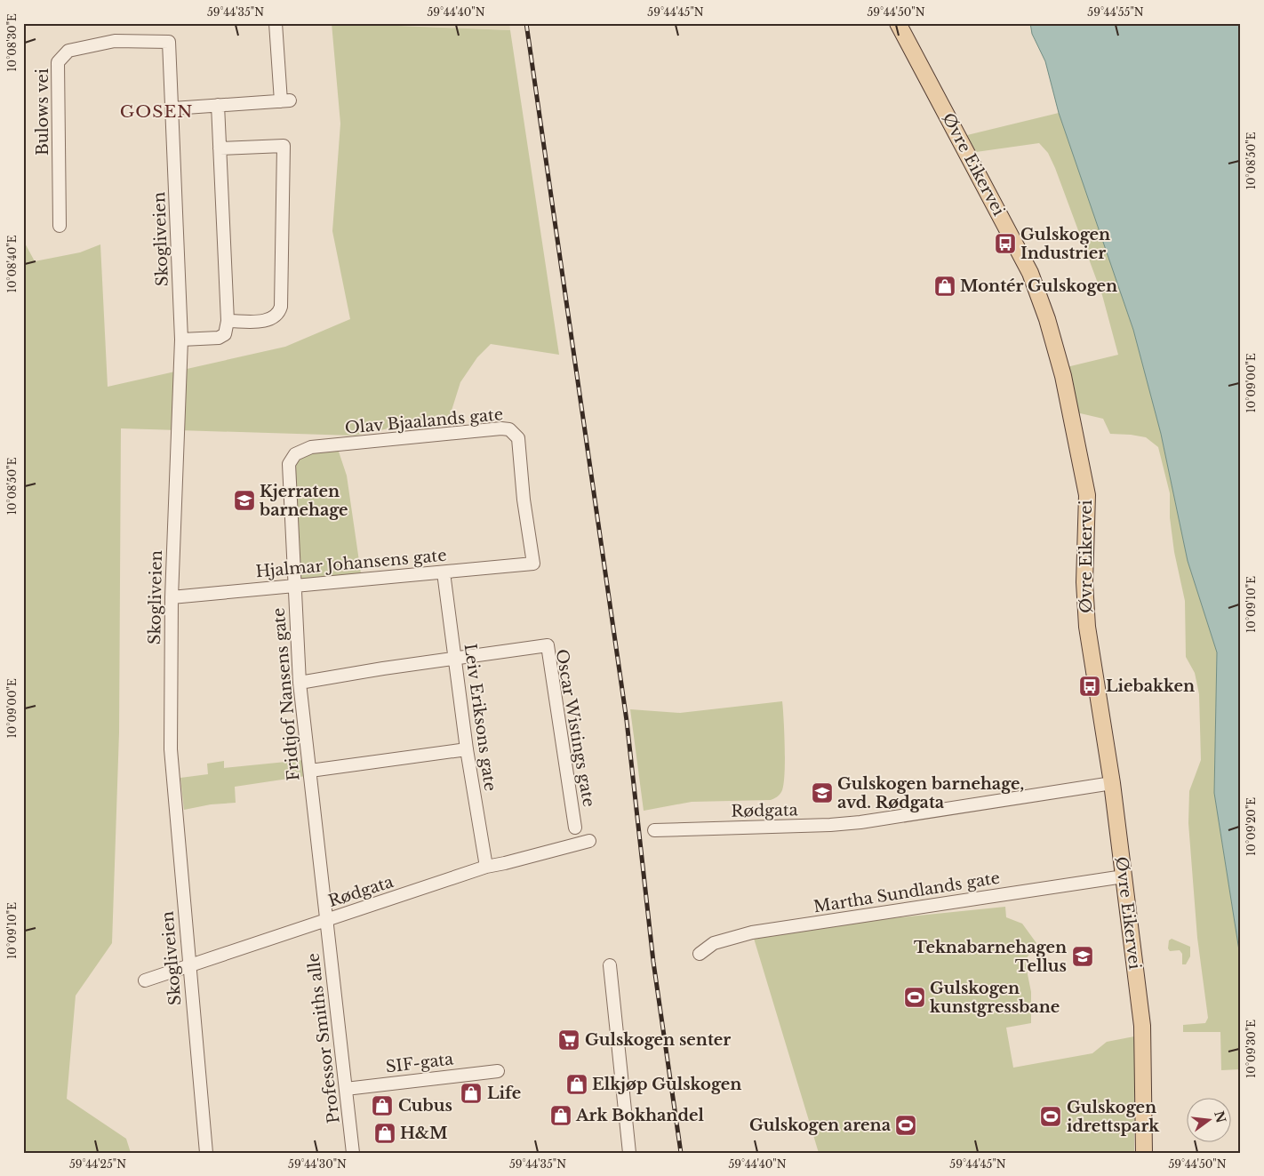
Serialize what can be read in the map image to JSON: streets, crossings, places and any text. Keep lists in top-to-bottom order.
{
  "streets": {
    "main road": ["Øvre Eikervei"],
    "street": [
      "Bulows vei",
      "Skogliveien",
      "Olav Bjaalands gate",
      "Hjalmar Johansens gate",
      "Fridtjof Nansens gate",
      "Leiv Eriksons gate",
      "Oscar Wistings gate",
      "Rødgata",
      "Martha Sundlands gate",
      "Professor Smiths alle",
      "SIF-gata"
    ]
  },
  "crossings": [
    ["Bulows vei", "Skogliveien"],
    ["Øvre Eikervei", "Rødgata"],
    ["Øvre Eikervei", "Martha Sundlands gate"],
    ["Skogliveien", "Hjalmar Johansens gate"],
    ["Skogliveien", "Rødgata"],
    ["Olav Bjaalands gate", "Hjalmar Johansens gate"],
    ["Olav Bjaalands gate", "Fridtjof Nansens gate"],
    ["Hjalmar Johansens gate", "Fridtjof Nansens gate"],
    ["Hjalmar Johansens gate", "Leiv Eriksons gate"],
    ["Fridtjof Nansens gate", "Rødgata"],
    ["Fridtjof Nansens gate", "Professor Smiths alle"],
    ["Leiv Eriksons gate", "Oscar Wistings gate"],
    ["Leiv Eriksons gate", "Rødgata"],
    ["Rødgata", "Professor Smiths alle"],
    ["Professor Smiths alle", "SIF-gata"]
  ],
  "districts": ["GOSEN"],
  "places": {
    "bus stop": ["Gulskogen Industrier", "Liebakken"],
    "shop": [
      "Montér Gulskogen",
      "Elkjøp Gulskogen",
      "Life",
      "Cubus",
      "Ark Bokhandel",
      "H&M"
    ],
    "school or university": ["Kjerraten barnehage", "Gulskogen barnehage, avd. Rødgata", "Teknabarnehagen Tellus"],
    "sports": ["Gulskogen kunstgressbane", "Gulskogen idrettspark", "Gulskogen arena"],
    "supermarket": ["Gulskogen senter"]
  },
  "north": "right",
  "coordinates": [
    "59°44'35\"N",
    "59°44'40\"N",
    "59°44'45\"N",
    "59°44'50\"N",
    "59°44'55\"N",
    "10°08'30\"E",
    "10°08'50\"E",
    "10°08'40\"E",
    "10°09'00\"E",
    "10°09'10\"E",
    "10°09'20\"E",
    "10°09'30\"E",
    "59°44'25\"N",
    "59°44'30\"N"
  ]
}
